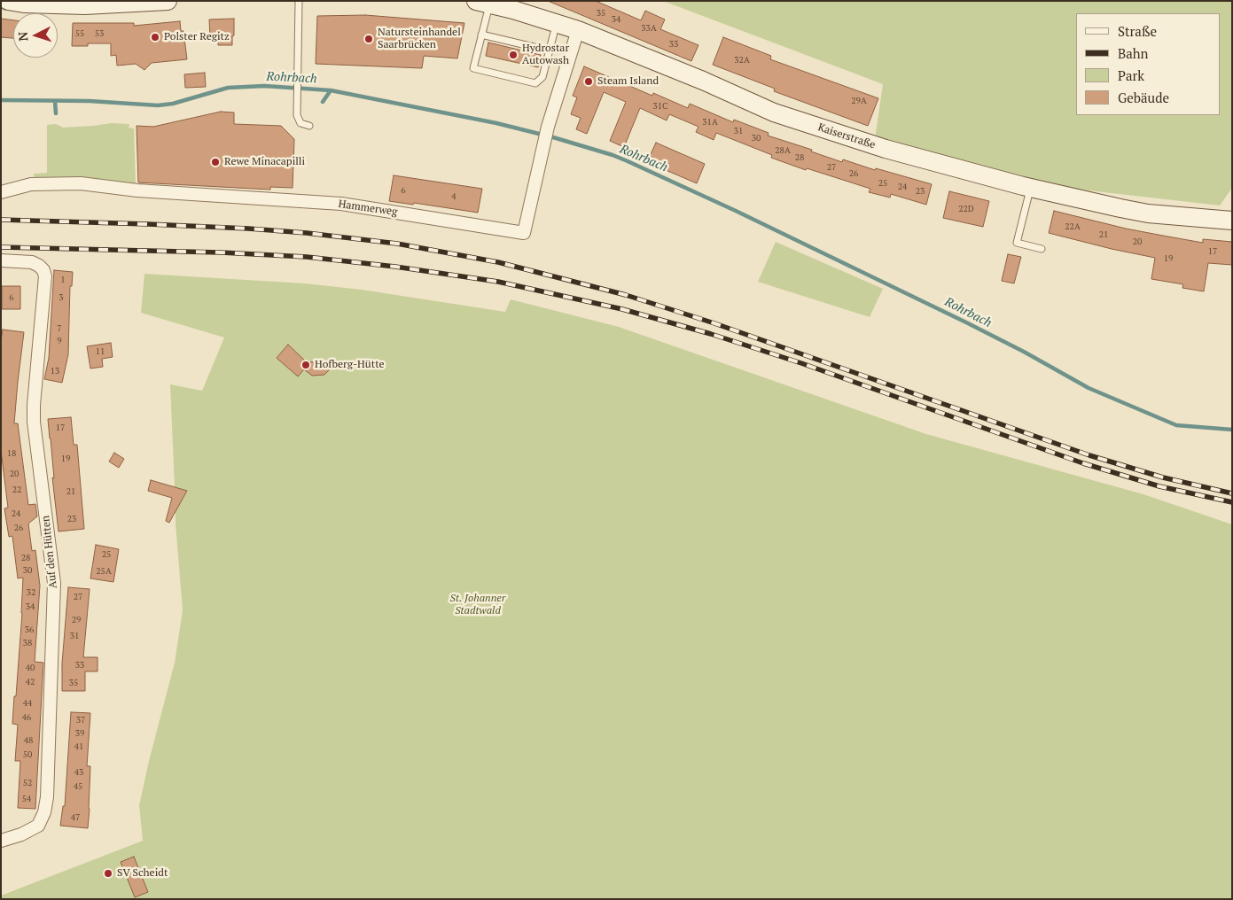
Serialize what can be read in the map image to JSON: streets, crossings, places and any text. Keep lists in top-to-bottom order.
{
  "streets": {
    "main road": ["Kaiserstraße"],
    "street": ["Hammerweg", "Auf den Hütten"]
  },
  "crossings": [
    ["Kaiserstraße", "Hammerweg"]
  ],
  "water": ["Rohrbach"],
  "parks": ["St. Johanner Stadtwald"],
  "places": [
    "Polster Regitz",
    "Natursteinhandel Saarbrücken",
    "Hydrostar Autowash",
    "Steam Island",
    "Rewe Minacapilli",
    "Hofberg-Hütte",
    "SV Scheidt"
  ],
  "house_numbers": [
    "35",
    "34",
    "33A",
    "55",
    "53",
    "33",
    "32A",
    "29A",
    "31C",
    "31A",
    "31",
    "30",
    "28A",
    "28",
    "27",
    "26",
    "25",
    "24",
    "6",
    "23",
    "4",
    "22D",
    "22A",
    "21",
    "20",
    "17",
    "19",
    "1",
    "6",
    "3",
    "7",
    "9",
    "11",
    "13",
    "17",
    "18",
    "19",
    "20",
    "22",
    "21",
    "24",
    "23",
    "26",
    "25",
    "28",
    "30",
    "25A",
    "32",
    "27",
    "34",
    "29",
    "36",
    "31",
    "38",
    "33",
    "40",
    "42",
    "35",
    "44",
    "46",
    "37",
    "39",
    "48",
    "41",
    "50",
    "43",
    "52",
    "45",
    "54",
    "47"
  ],
  "legend": [
    "Straße",
    "Bahn",
    "Park",
    "Gebäude"
  ],
  "north": "left"
}
